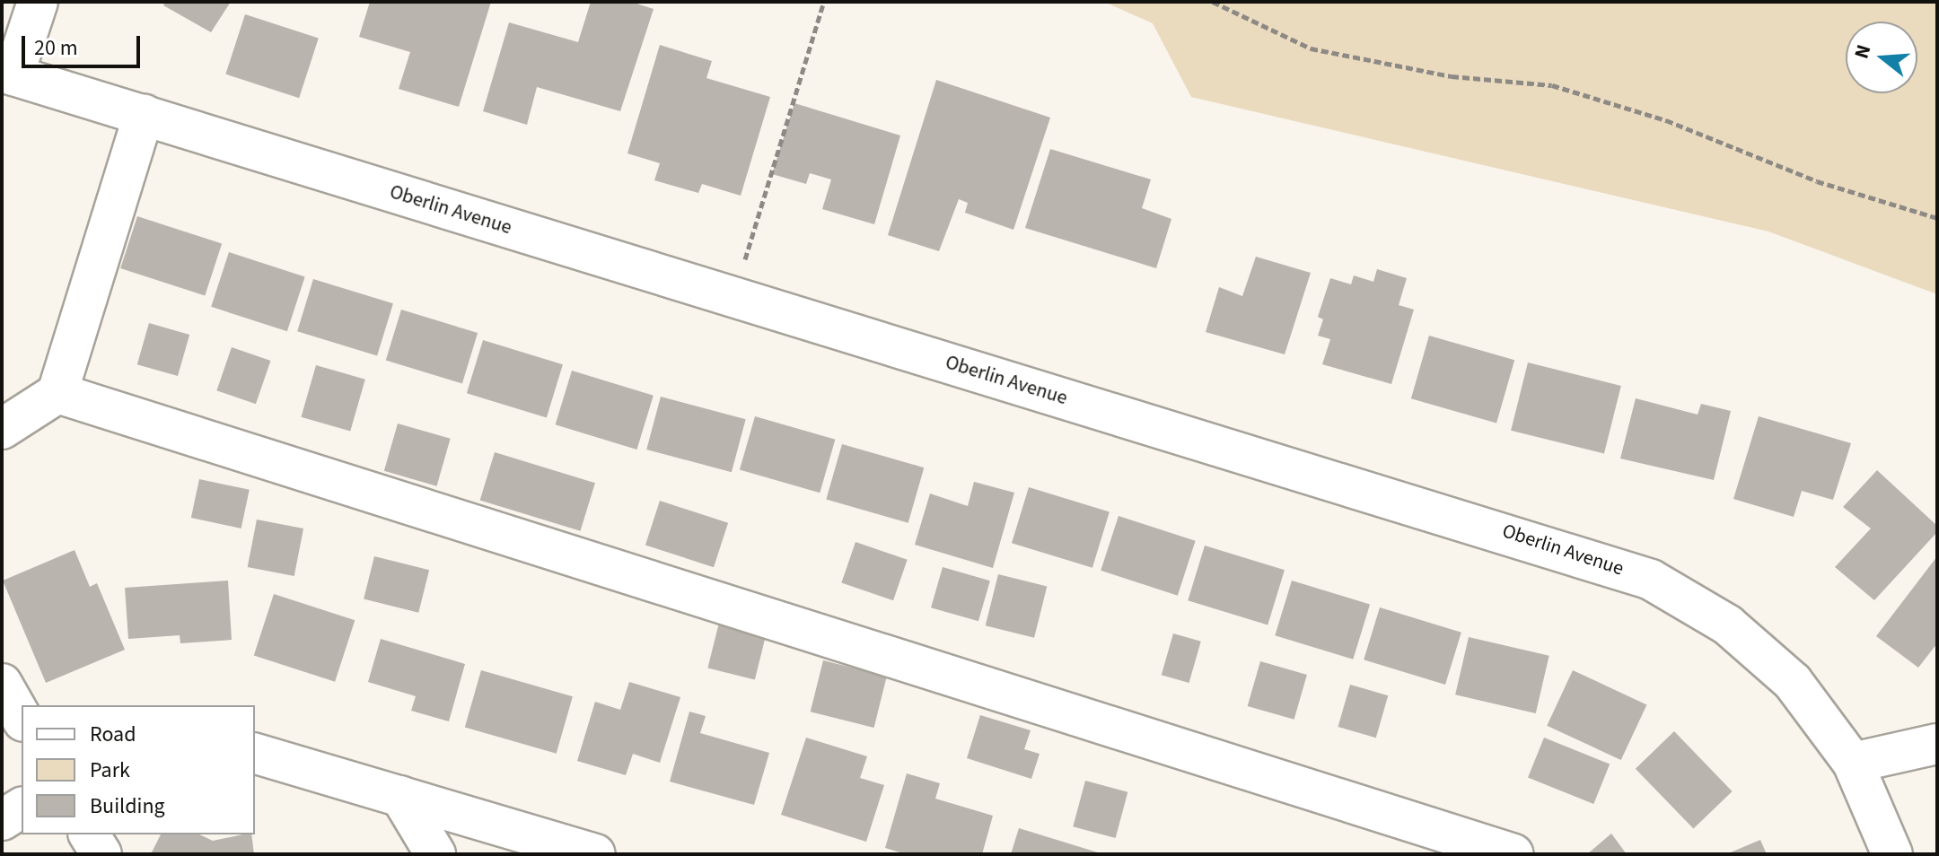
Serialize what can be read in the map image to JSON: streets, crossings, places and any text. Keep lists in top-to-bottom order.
{
  "streets": {
    "street": ["Oberlin Avenue"]
  },
  "legend": ["Road", "Park", "Building"],
  "scale_bar": "20 m",
  "north": "left"
}
